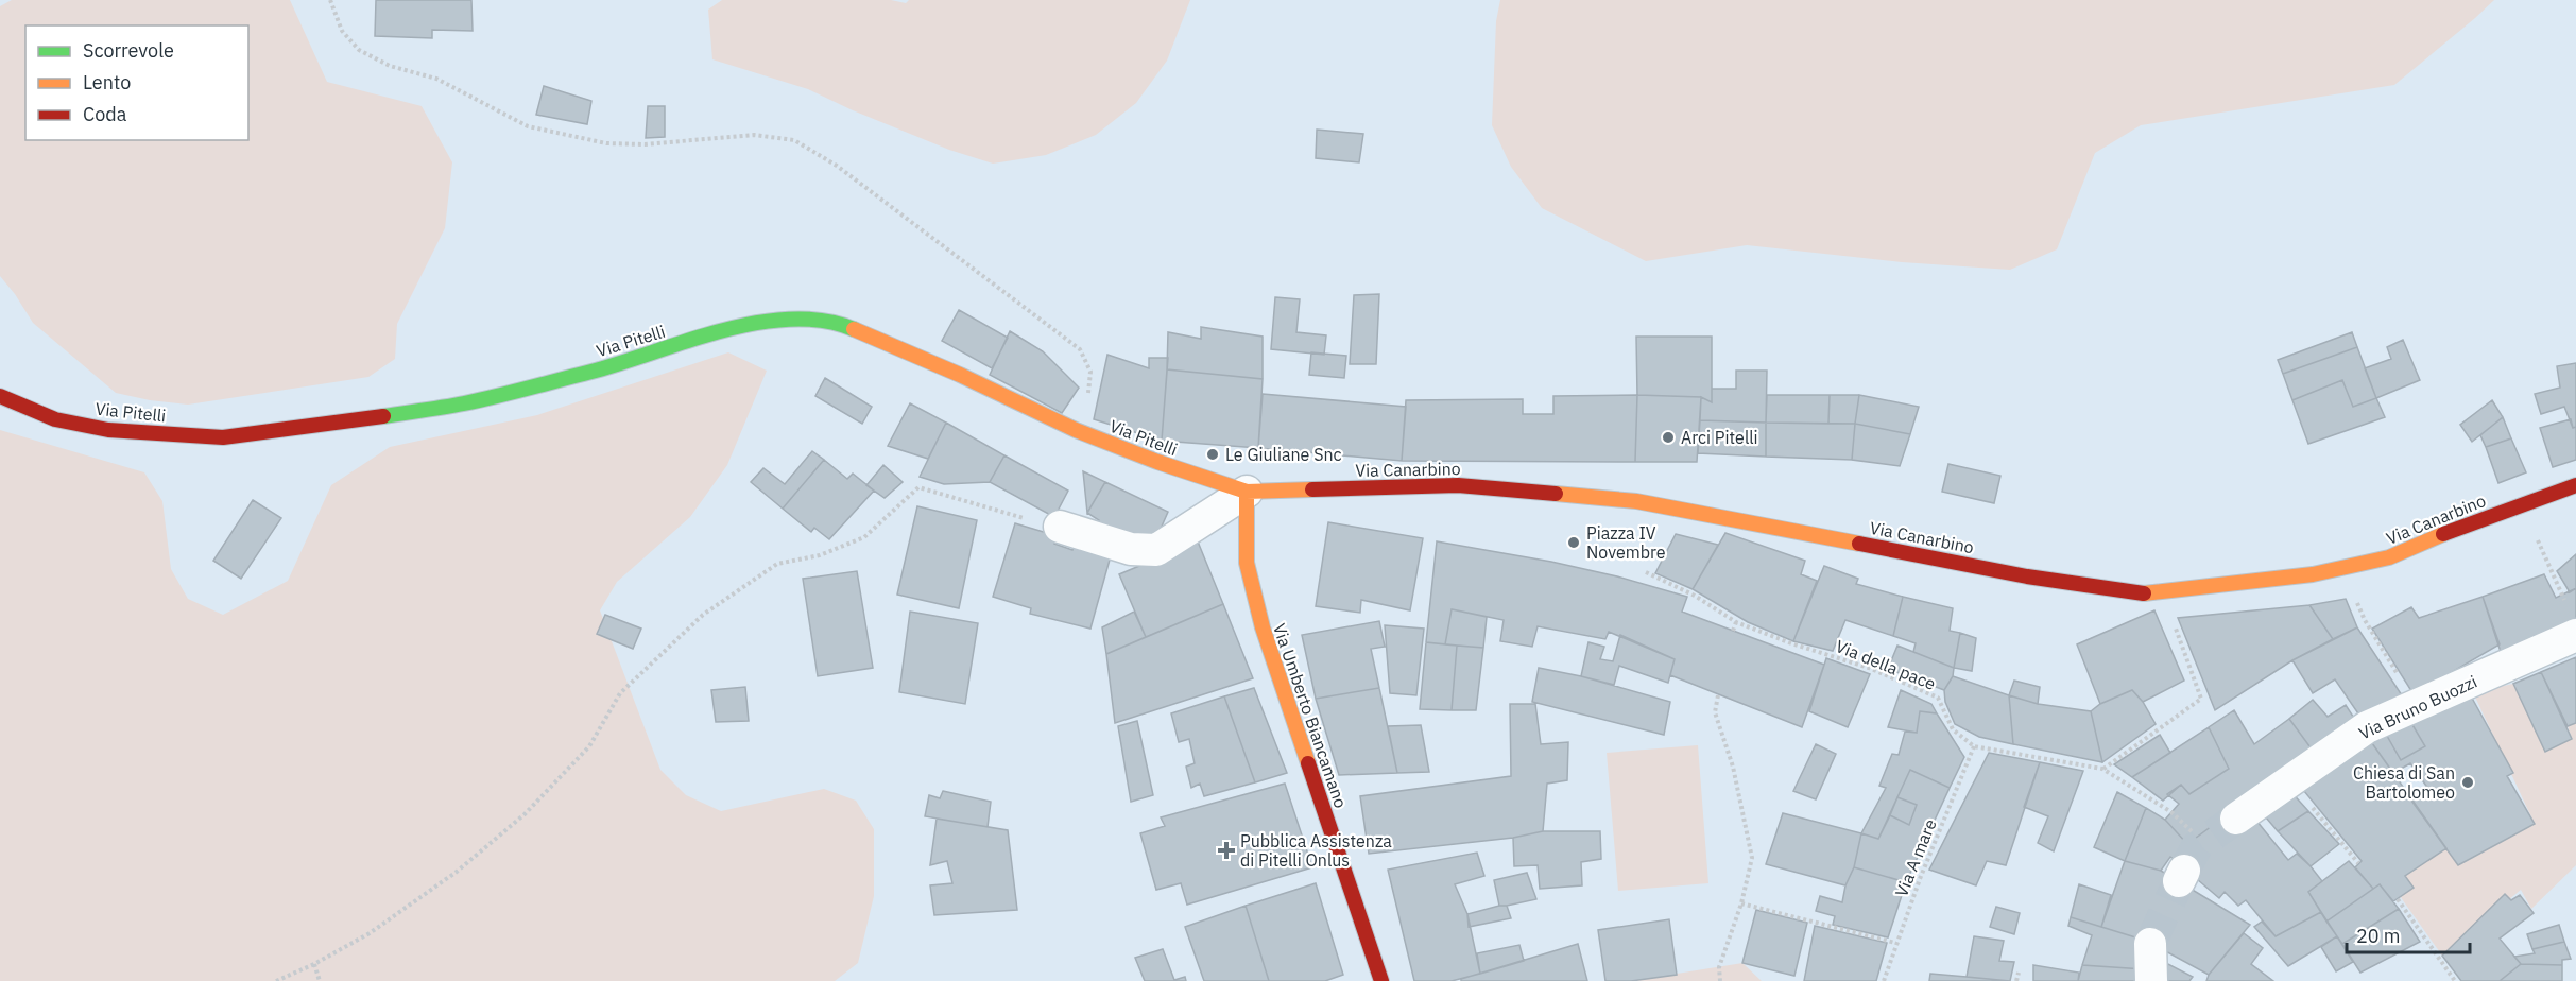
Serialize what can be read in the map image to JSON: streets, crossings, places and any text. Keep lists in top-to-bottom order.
{
  "streets": {
    "street": [
      "Via Pitelli",
      "Via Canarbino",
      "Via Bruno Buozzi",
      "Via Umberto Biancamano"
    ],
    "path": ["Via della pace", "Via A mare"]
  },
  "crossings": [
    ["Via Pitelli", "Via Canarbino"],
    ["Via Pitelli", "Via Umberto Biancamano"],
    ["Via Canarbino", "Via Umberto Biancamano"],
    ["Via della pace", "Via A mare"]
  ],
  "places": {
    "other": [
      "Arci Pitelli",
      "Le Giuliane Snc",
      "Piazza IV Novembre",
      "Chiesa di San Bartolomeo"
    ],
    "health": ["Pubblica Assistenza di Pitelli Onlus"]
  },
  "legend": ["Scorrevole", "Lento", "Coda"],
  "scale_bar": "20 m"
}
